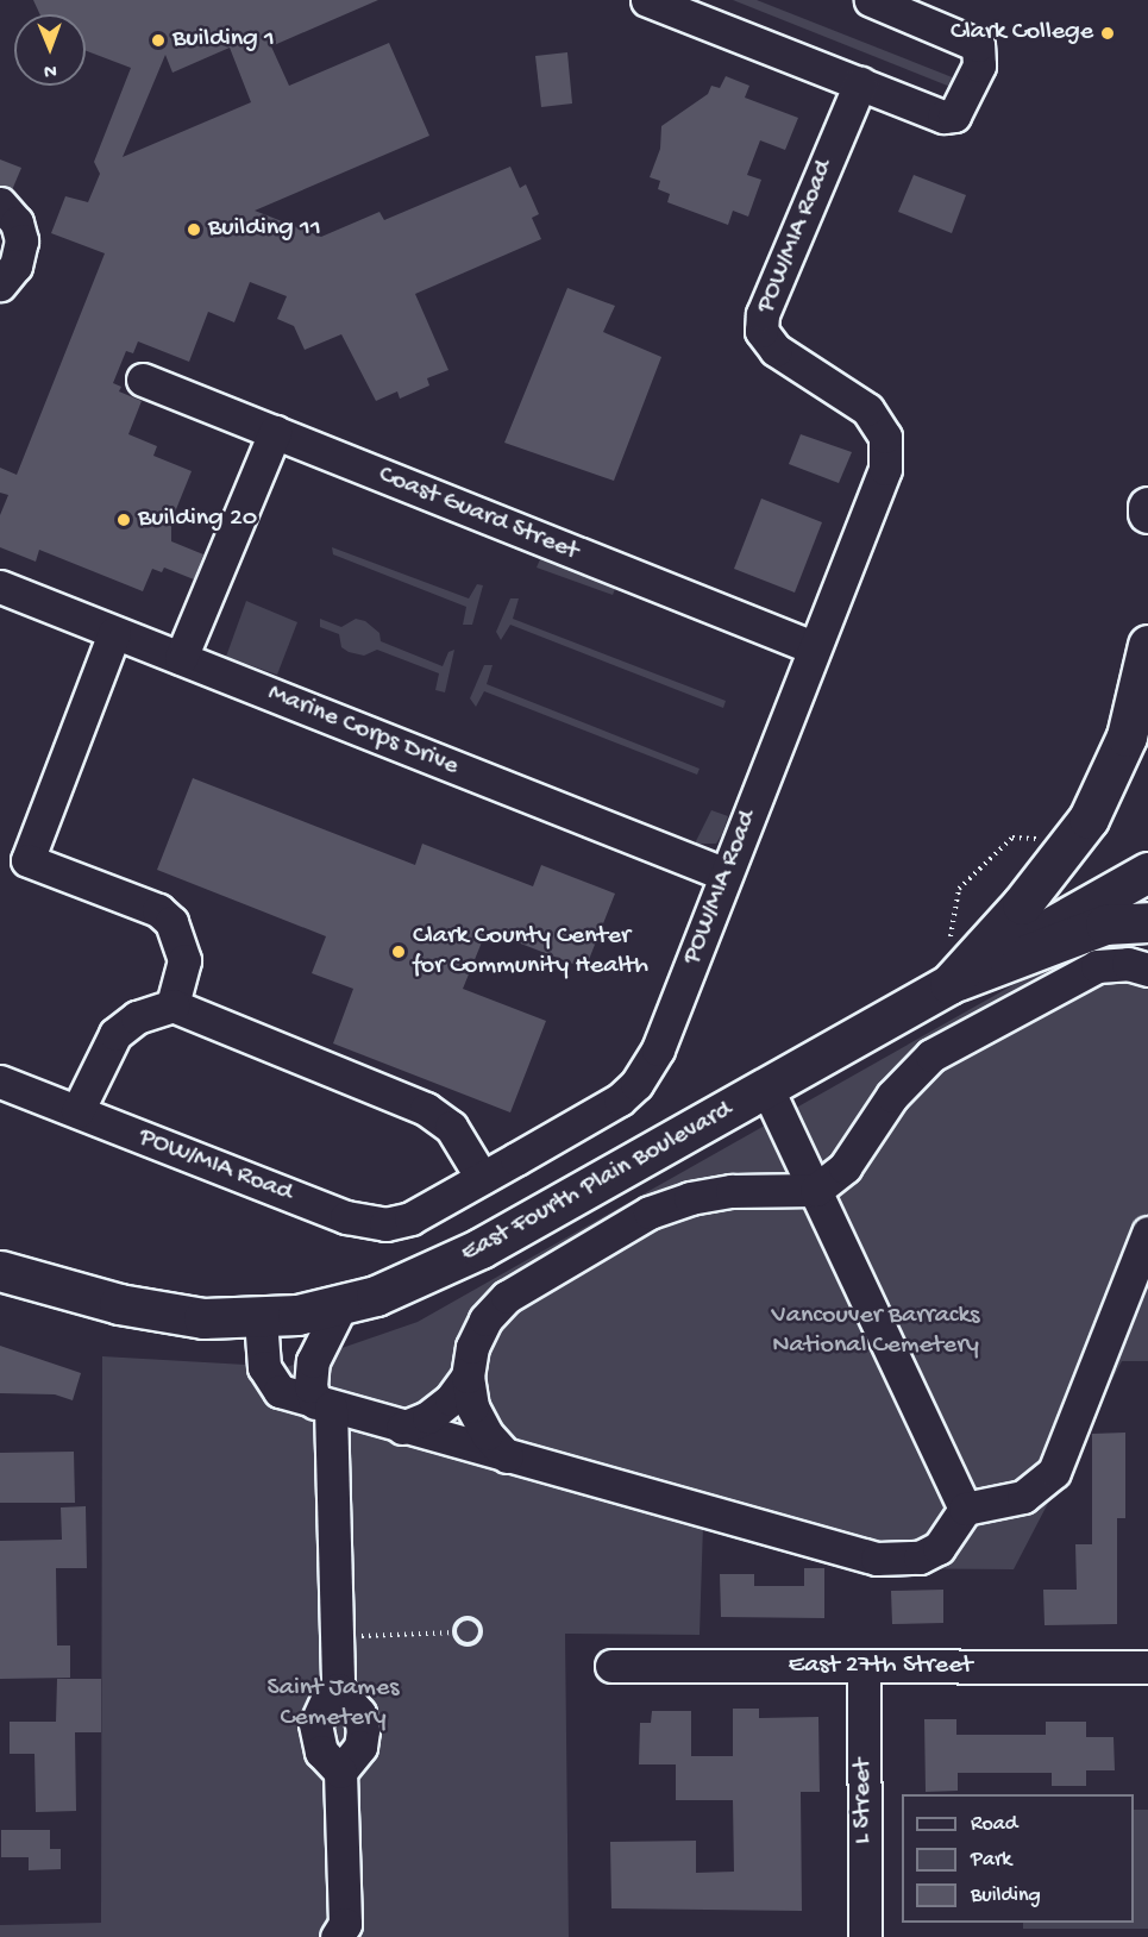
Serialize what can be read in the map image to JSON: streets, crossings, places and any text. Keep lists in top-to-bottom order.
{
  "streets": {
    "main road": ["East Fourth Plain Boulevard"],
    "street": [
      "POW/MIA Road",
      "Coast Guard Street",
      "Marine Corps Drive",
      "East 27th Street",
      "L Street"
    ]
  },
  "crossings": [
    ["POW/MIA Road", "Coast Guard Street"],
    ["POW/MIA Road", "Marine Corps Drive"],
    ["East 27th Street", "L Street"]
  ],
  "parks": ["Vancouver Barracks National Cemetery", "Saint James Cemetery"],
  "places": [
    "Clark College",
    "Building 1",
    "Building 11",
    "Building 20",
    "Clark County Center for Community Health"
  ],
  "legend": ["Road", "Park", "Building"],
  "north": "bottom"
}
